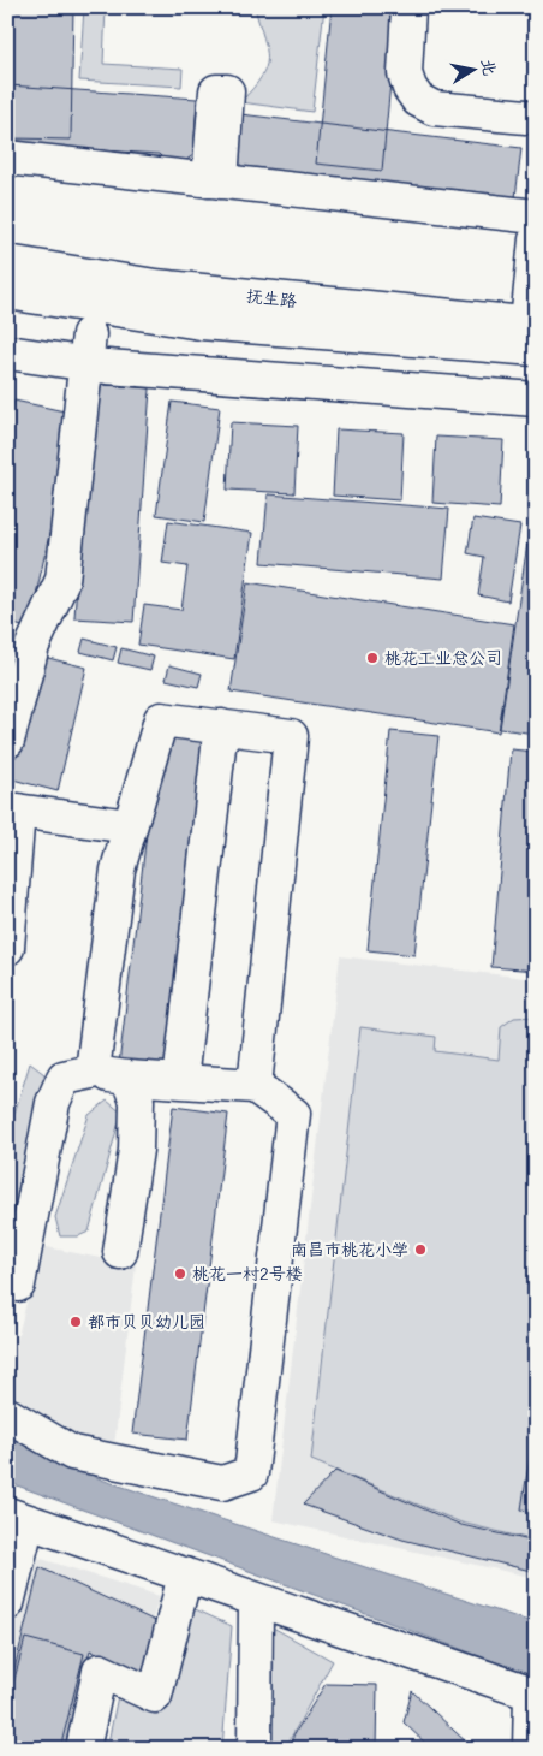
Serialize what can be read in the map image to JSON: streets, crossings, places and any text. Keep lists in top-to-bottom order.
{
  "streets": {
    "main road": ["抚生路"]
  },
  "places": [
    "桃花工业总公司",
    "南昌市桃花小学",
    "桃花一村2号楼",
    "都市贝贝幼儿园"
  ],
  "north": "right"
}
